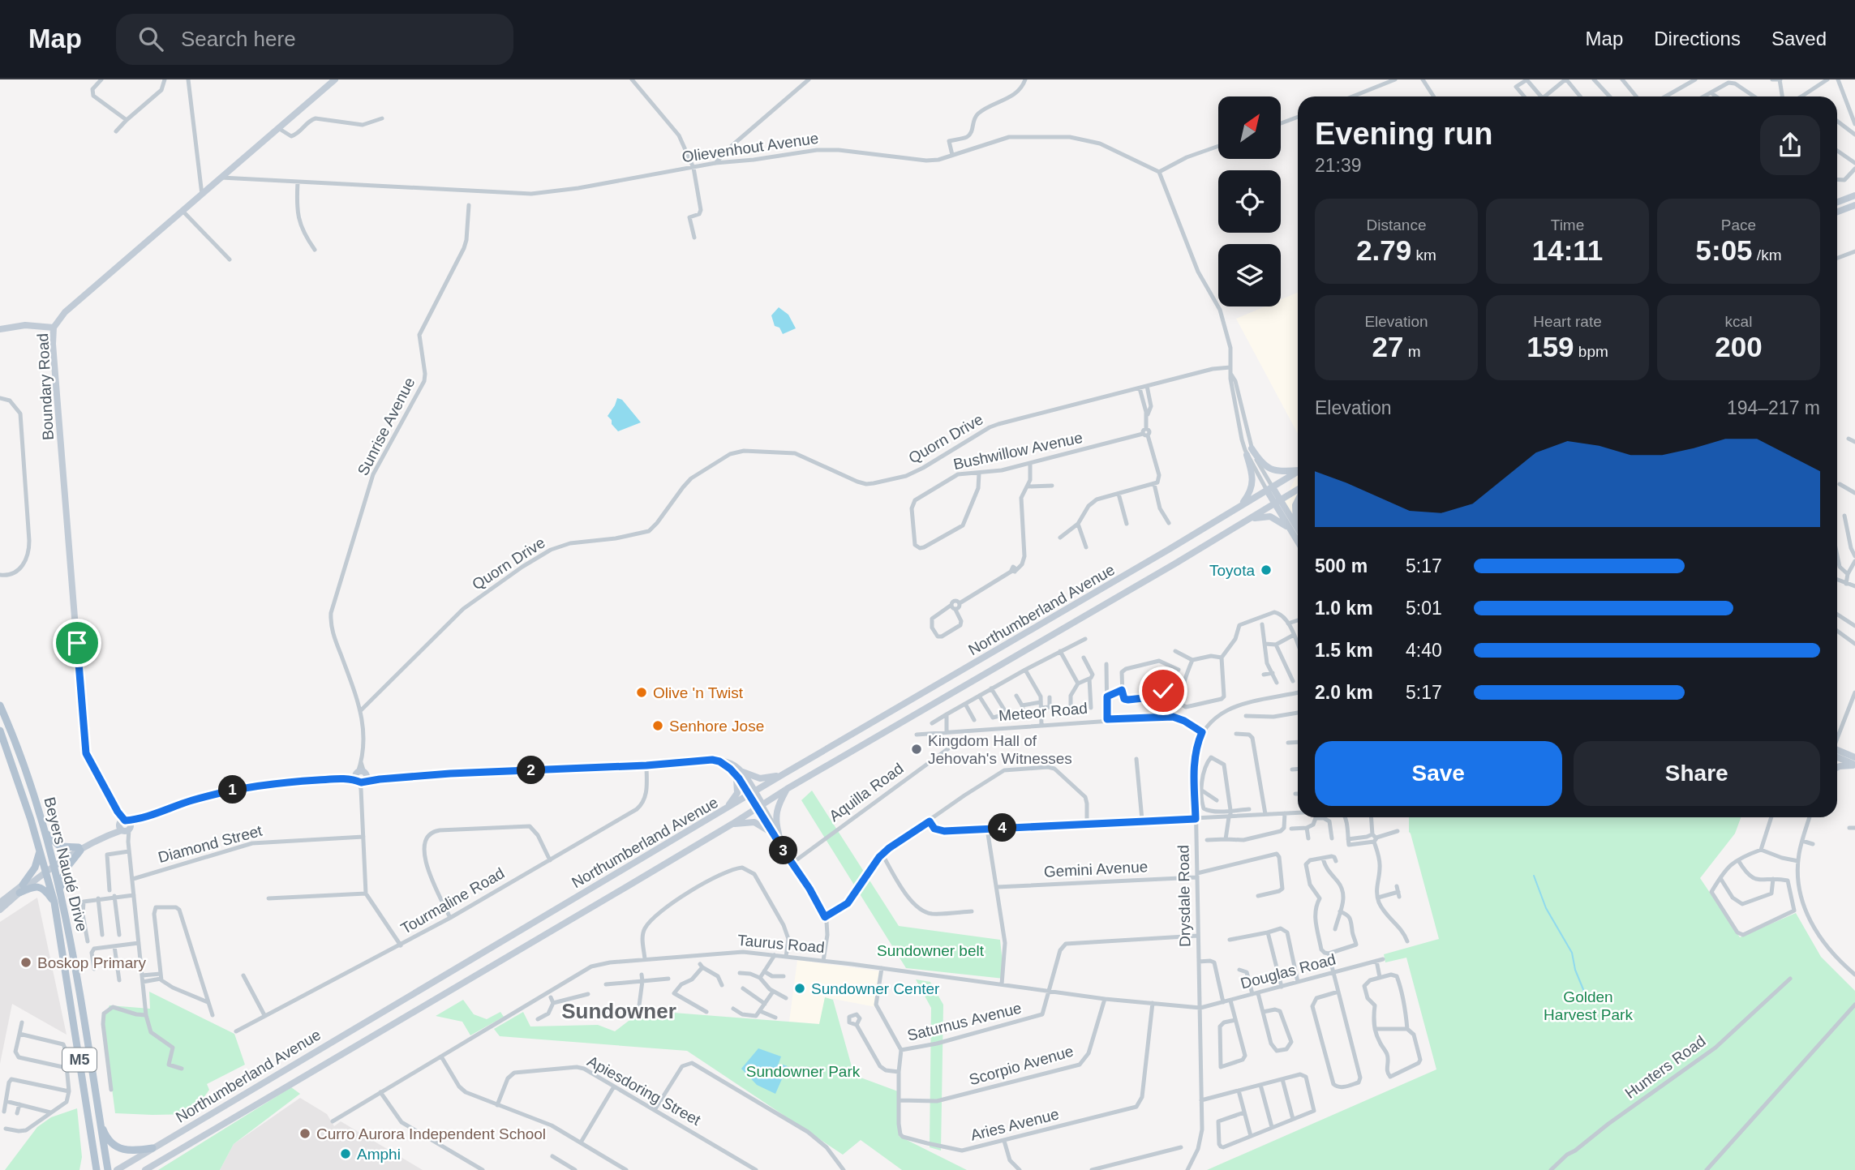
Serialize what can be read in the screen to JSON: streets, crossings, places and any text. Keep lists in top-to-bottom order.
{
  "streets": {
    "main road": [
      "Boundary Road",
      "Northumberland Avenue",
      "Beyers Naudé Drive",
      "M5"
    ],
    "street": [
      "Olievenhout Avenue",
      "Sunrise Avenue",
      "Quorn Drive",
      "Bushwillow Avenue",
      "Meteor Road",
      "Aquilla Road",
      "Diamond Street",
      "Gemini Avenue",
      "Drysdale Road",
      "Tourmaline Road",
      "Taurus Road",
      "Douglas Road",
      "Saturnus Avenue",
      "Scorpio Avenue",
      "Hunters Road",
      "Apiesdoring Street",
      "Aries Avenue"
    ]
  },
  "crossings": [
    ["Olievenhout Avenue", "Boundary Road"],
    ["Boundary Road", "Diamond Street"],
    ["Sunrise Avenue", "Quorn Drive"],
    ["Meteor Road", "Drysdale Road"],
    ["Gemini Avenue", "Drysdale Road"],
    ["Drysdale Road", "Taurus Road"],
    ["Drysdale Road", "Douglas Road"],
    ["Taurus Road", "Douglas Road"],
    ["Taurus Road", "Saturnus Avenue"],
    ["Taurus Road", "Scorpio Avenue"],
    ["Taurus Road", "Aries Avenue"],
    ["Saturnus Avenue", "Aries Avenue"],
    ["Scorpio Avenue", "Aries Avenue"]
  ],
  "districts": ["Sundowner"],
  "parks": ["Sundowner belt", "Golden Harvest Park", "Sundowner Park"],
  "places": [
    "Toyota",
    "Olive 'n Twist",
    "Senhore Jose",
    "Kingdom Hall of Jehovah's Witnesses",
    "Boskop Primary",
    "Sundowner Center",
    "Curro Aurora Independent School",
    "Amphi"
  ],
  "north": "top right",
  "page": {
    "header": "Map",
    "search": "Search here",
    "nav": ["Map", "Directions", "Saved"],
    "heading": ["Evening run", "21:39"],
    "stats": [
      ["Distance", "2.79 km"],
      ["Time", "14:11"],
      ["Pace", "5:05 /km"],
      ["Elevation", "27 m"],
      ["Heart rate", "159 bpm"],
      ["kcal", "200"]
    ],
    "chart": ["Elevation", "194–217 m"],
    "list": [
      {
        "name": "500 m",
        "note": "5:17"
      },
      {
        "name": "1.0 km",
        "note": "5:01"
      },
      {
        "name": "1.5 km",
        "note": "4:40"
      },
      {
        "name": "2.0 km",
        "note": "5:17"
      }
    ],
    "buttons": ["Save", "Share"],
    "pins": [
      "2",
      "1",
      "4",
      "3"
    ]
  }
}
